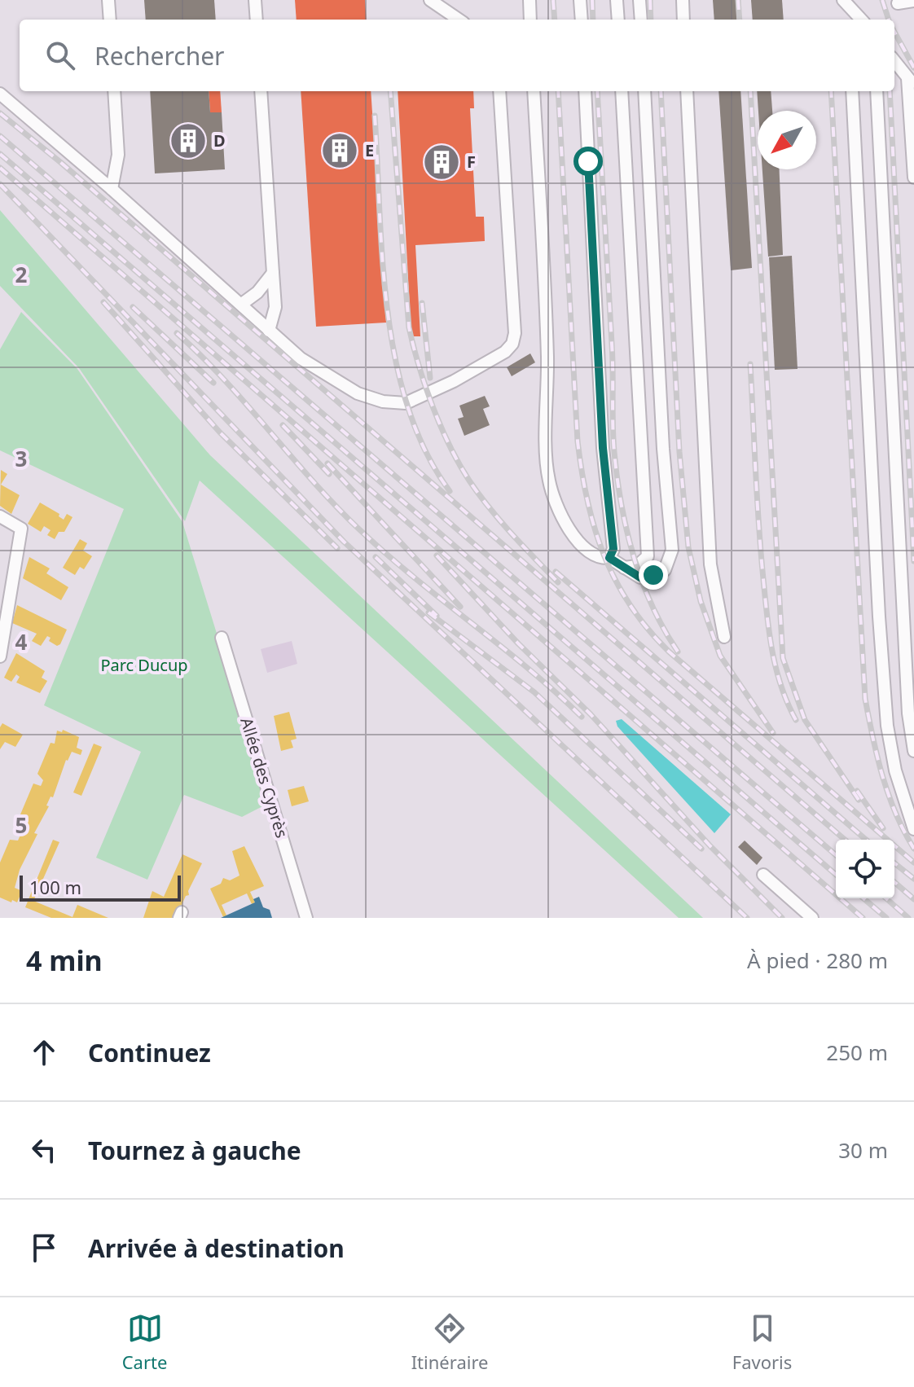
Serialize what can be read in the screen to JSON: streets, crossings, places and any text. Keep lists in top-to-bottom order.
{
  "streets": {
    "street": ["Allée des Cyprès"]
  },
  "parks": ["Parc Ducup"],
  "places": {
    "building": ["D", "E", "F"]
  },
  "scale_bar": "100 m",
  "north": "bottom left",
  "page": {
    "search": "Rechercher",
    "scale": "100 m",
    "heading": ["4 min", "À pied · 280 m"],
    "list": [
      ["Continuez", "250 m"],
      ["Tournez à gauche", "30 m"],
      "Arrivée à destination"
    ],
    "nav": ["Carte", "Itinéraire", "Favoris"]
  },
  "grid": {
    "rows": [
      "2",
      "3",
      "4",
      "5"
    ]
  }
}
